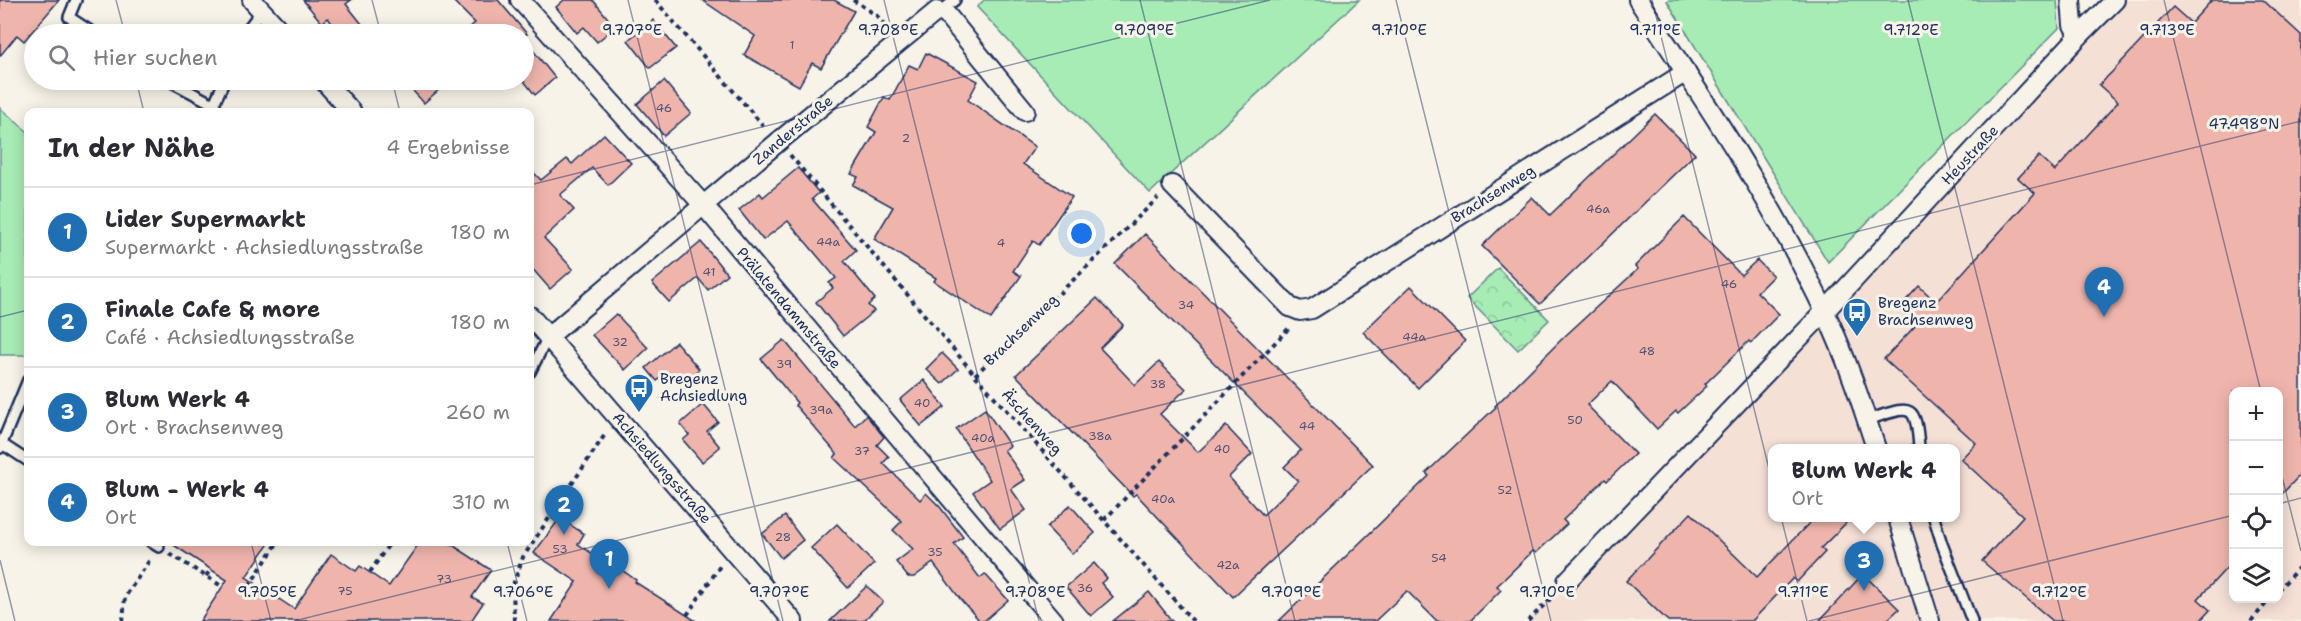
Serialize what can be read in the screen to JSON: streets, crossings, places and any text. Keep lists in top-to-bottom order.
{
  "streets": {
    "street": [
      "Zanderstraße",
      "Heustraße",
      "Brachsenweg",
      "Prälatendammstraße",
      "Achsiedlungsstraße"
    ],
    "path": ["Äschenweg"]
  },
  "crossings": [
    ["Zanderstraße", "Prälatendammstraße"],
    ["Zanderstraße", "Achsiedlungsstraße"],
    ["Brachsenweg", "Äschenweg"]
  ],
  "places": {
    "bus stop": ["Bregenz Brachsenweg", "Bregenz Achsiedlung"]
  },
  "house_numbers": [
    "1",
    "46",
    "2",
    "46a",
    "44a",
    "4",
    "41",
    "46",
    "34",
    "44a",
    "32",
    "48",
    "39",
    "38",
    "40",
    "39a",
    "50",
    "44",
    "38a",
    "40a",
    "40",
    "37",
    "52",
    "40a",
    "28",
    "53",
    "35",
    "54",
    "42a",
    "73",
    "36",
    "75"
  ],
  "page": {
    "search": "Hier suchen",
    "heading": ["In der Nähe", "4 Ergebnisse"],
    "list": [
      {
        "mark": "1",
        "name": "Lider Supermarkt",
        "note": "Supermarkt · Achsiedlungsstraße",
        "value": "180 m"
      },
      {
        "mark": "2",
        "name": "Finale Cafe & more",
        "note": "Café · Achsiedlungsstraße",
        "value": "180 m"
      },
      {
        "mark": "3",
        "name": "Blum Werk 4",
        "note": "Ort · Brachsenweg",
        "value": "260 m"
      },
      {
        "mark": "4",
        "name": "Blum - Werk 4",
        "note": "Ort",
        "value": "310 m"
      }
    ],
    "pins": [
      "4",
      "2",
      "1",
      "3"
    ],
    "map_buttons": ["+", "−"],
    "popup": ["Blum Werk 4", "Ort"]
  },
  "coordinates": [
    "9.707°E",
    "9.708°E",
    "9.709°E",
    "9.710°E",
    "9.711°E",
    "9.712°E",
    "9.713°E",
    "47.498°N",
    "9.705°E",
    "9.706°E"
  ]
}
